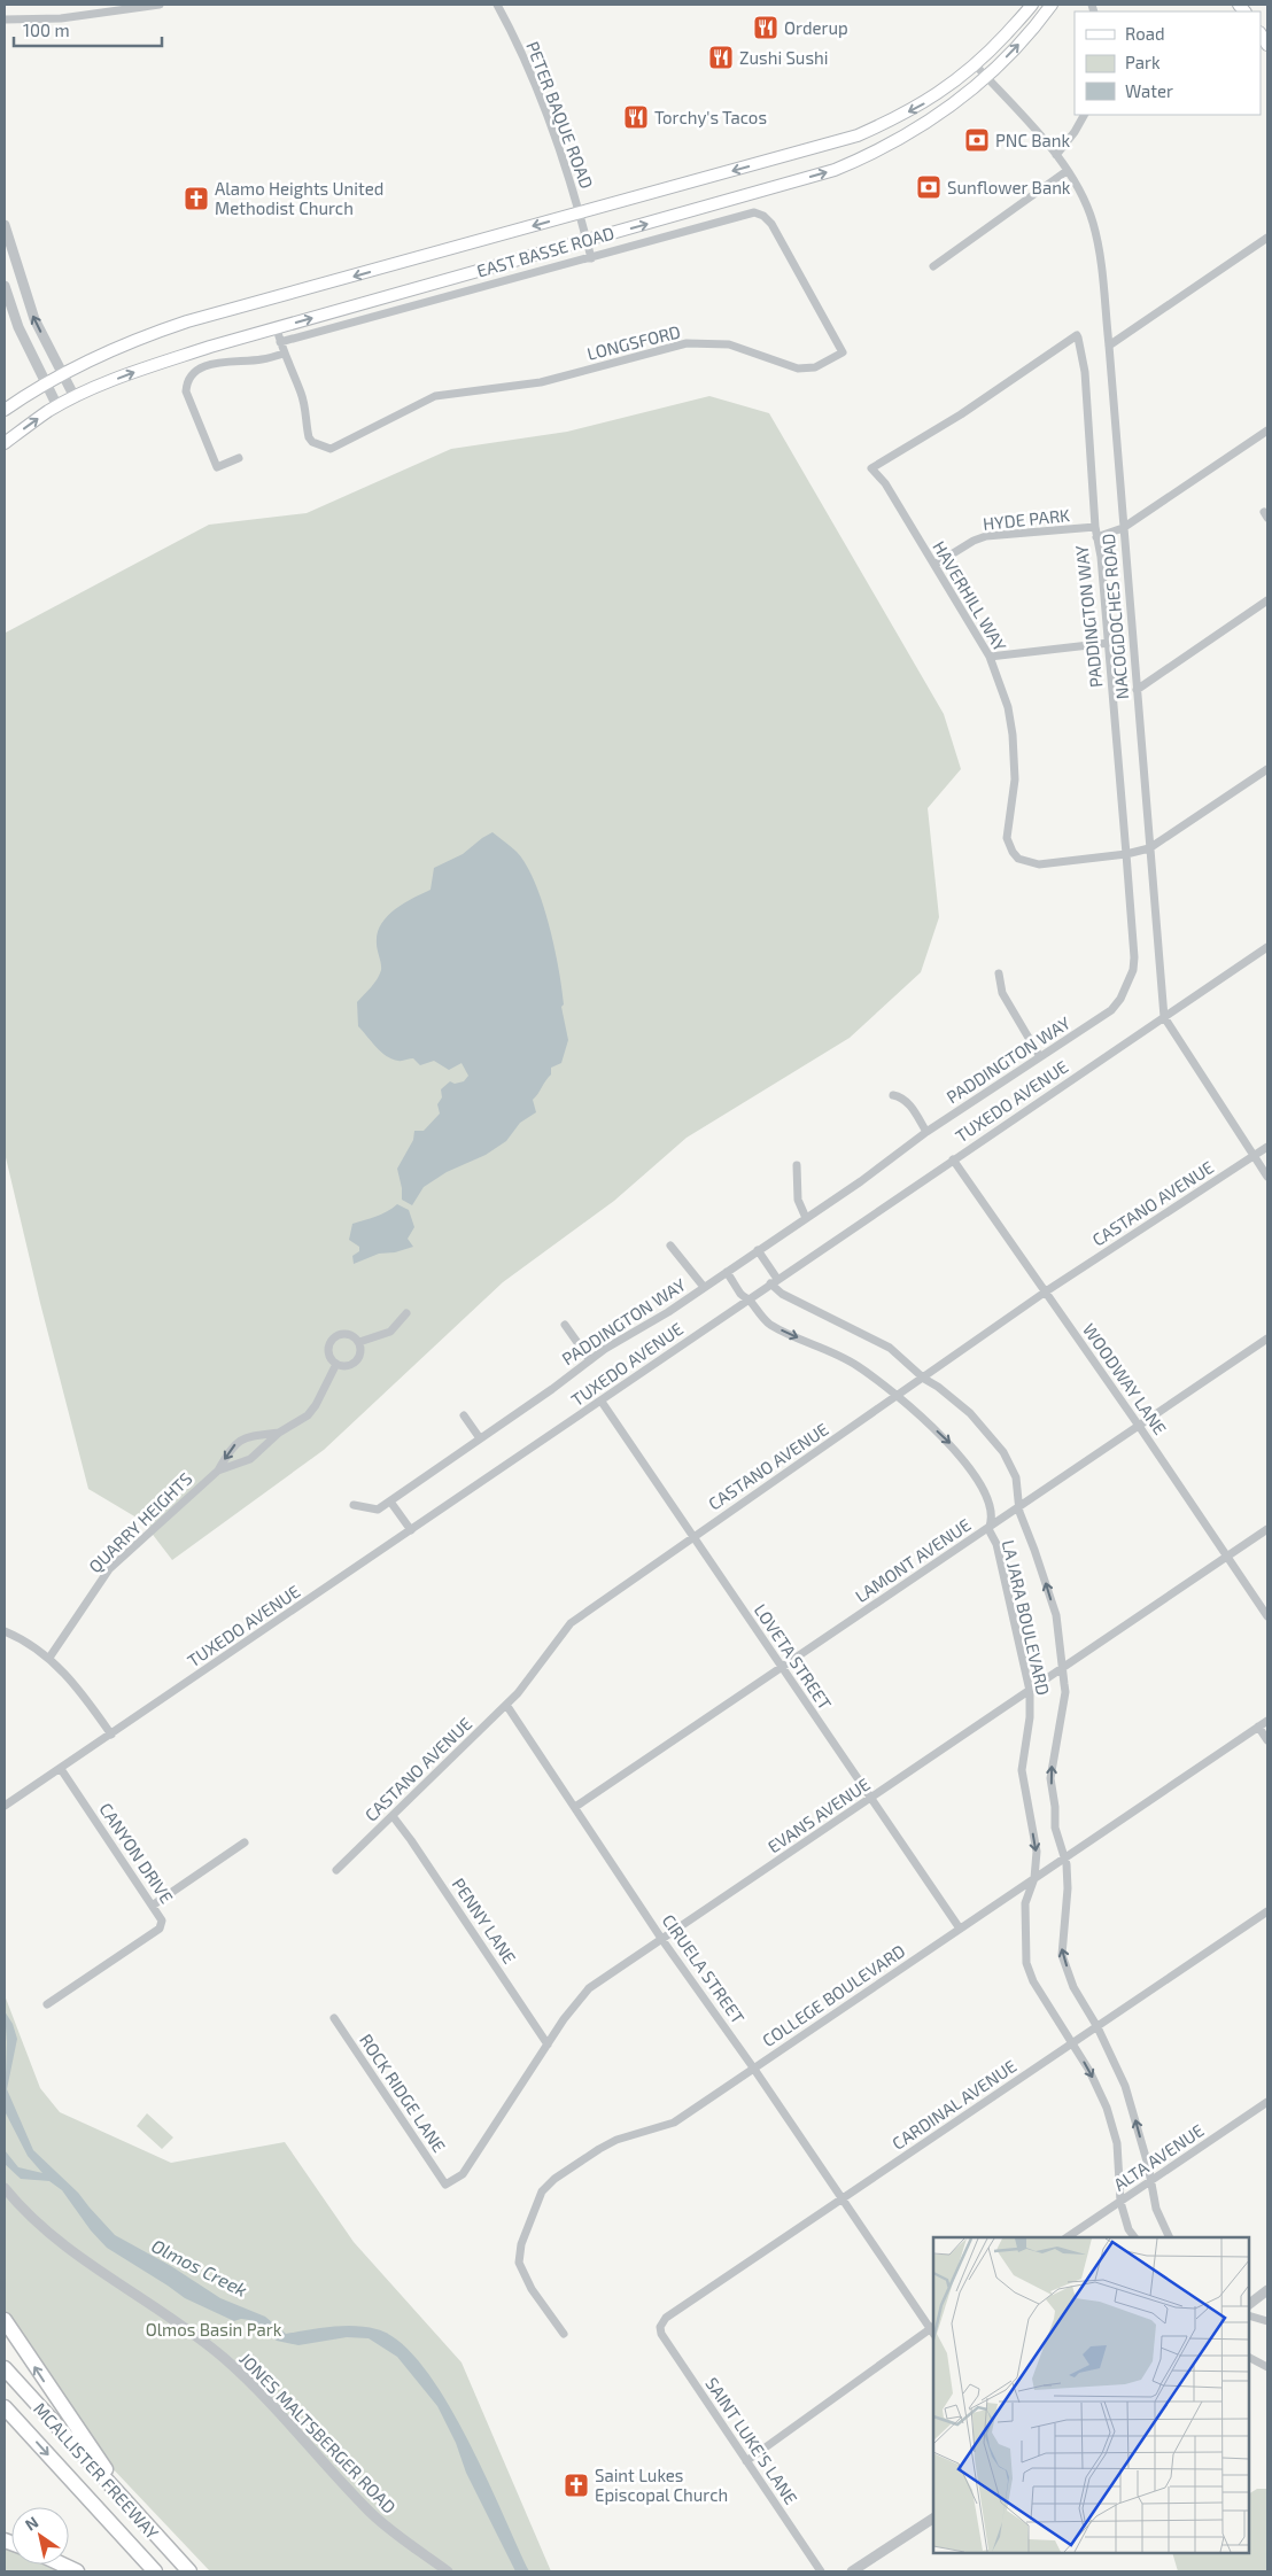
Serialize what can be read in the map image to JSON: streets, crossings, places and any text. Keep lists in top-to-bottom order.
{
  "streets": {
    "highway": ["MCALLISTER FREEWAY"],
    "main road": ["EAST BASSE ROAD"],
    "street": [
      "PETER BAQUE ROAD",
      "LONGSFORD",
      "HYDE PARK",
      "HAVERHILL WAY",
      "PADDINGTON WAY",
      "NACOGDOCHES ROAD",
      "TUXEDO AVENUE",
      "CASTANO AVENUE",
      "WOODWAY LANE",
      "QUARRY HEIGHTS",
      "LAMONT AVENUE",
      "LA JARA BOULEVARD",
      "LOVETA STREET",
      "EVANS AVENUE",
      "CANYON DRIVE",
      "PENNY LANE",
      "CIRUELA STREET",
      "COLLEGE BOULEVARD",
      "ROCK RIDGE LANE",
      "CARDINAL AVENUE",
      "ALTA AVENUE",
      "JONES MALTSBERGER ROAD",
      "SAINT LUKE'S LANE"
    ]
  },
  "crossings": [
    ["PETER BAQUE ROAD", "EAST BASSE ROAD"],
    ["EAST BASSE ROAD", "LONGSFORD"],
    ["EAST BASSE ROAD", "NACOGDOCHES ROAD"],
    ["HYDE PARK", "HAVERHILL WAY"],
    ["HYDE PARK", "PADDINGTON WAY"],
    ["HAVERHILL WAY", "PADDINGTON WAY"],
    ["HAVERHILL WAY", "NACOGDOCHES ROAD"],
    ["PADDINGTON WAY", "LA JARA BOULEVARD"],
    ["NACOGDOCHES ROAD", "TUXEDO AVENUE"],
    ["NACOGDOCHES ROAD", "CASTANO AVENUE"],
    ["TUXEDO AVENUE", "WOODWAY LANE"],
    ["TUXEDO AVENUE", "LA JARA BOULEVARD"],
    ["TUXEDO AVENUE", "LOVETA STREET"],
    ["TUXEDO AVENUE", "CANYON DRIVE"],
    ["CASTANO AVENUE", "WOODWAY LANE"],
    ["CASTANO AVENUE", "LA JARA BOULEVARD"],
    ["CASTANO AVENUE", "LOVETA STREET"],
    ["CASTANO AVENUE", "PENNY LANE"],
    ["CASTANO AVENUE", "CIRUELA STREET"],
    ["WOODWAY LANE", "LAMONT AVENUE"],
    ["WOODWAY LANE", "EVANS AVENUE"],
    ["LAMONT AVENUE", "LA JARA BOULEVARD"],
    ["LAMONT AVENUE", "LOVETA STREET"],
    ["LAMONT AVENUE", "CIRUELA STREET"],
    ["LA JARA BOULEVARD", "EVANS AVENUE"],
    ["LA JARA BOULEVARD", "COLLEGE BOULEVARD"],
    ["LA JARA BOULEVARD", "CARDINAL AVENUE"],
    ["LA JARA BOULEVARD", "ALTA AVENUE"],
    ["LOVETA STREET", "EVANS AVENUE"],
    ["LOVETA STREET", "COLLEGE BOULEVARD"],
    ["EVANS AVENUE", "PENNY LANE"],
    ["EVANS AVENUE", "CIRUELA STREET"],
    ["EVANS AVENUE", "ROCK RIDGE LANE"],
    ["CIRUELA STREET", "COLLEGE BOULEVARD"],
    ["CIRUELA STREET", "CARDINAL AVENUE"],
    ["CARDINAL AVENUE", "SAINT LUKE'S LANE"]
  ],
  "water": ["Olmos Creek"],
  "parks": ["Olmos Basin Park"],
  "places": {
    "restaurant": ["Orderup", "Zushi Sushi", "Torchy's Tacos"],
    "bank": ["PNC Bank", "Sunflower Bank"],
    "church": ["Alamo Heights United Methodist Church", "Saint Lukes Episcopal Church"]
  },
  "legend": ["Road", "Park", "Water"],
  "scale_bar": "100 m",
  "north": "top left"
}
